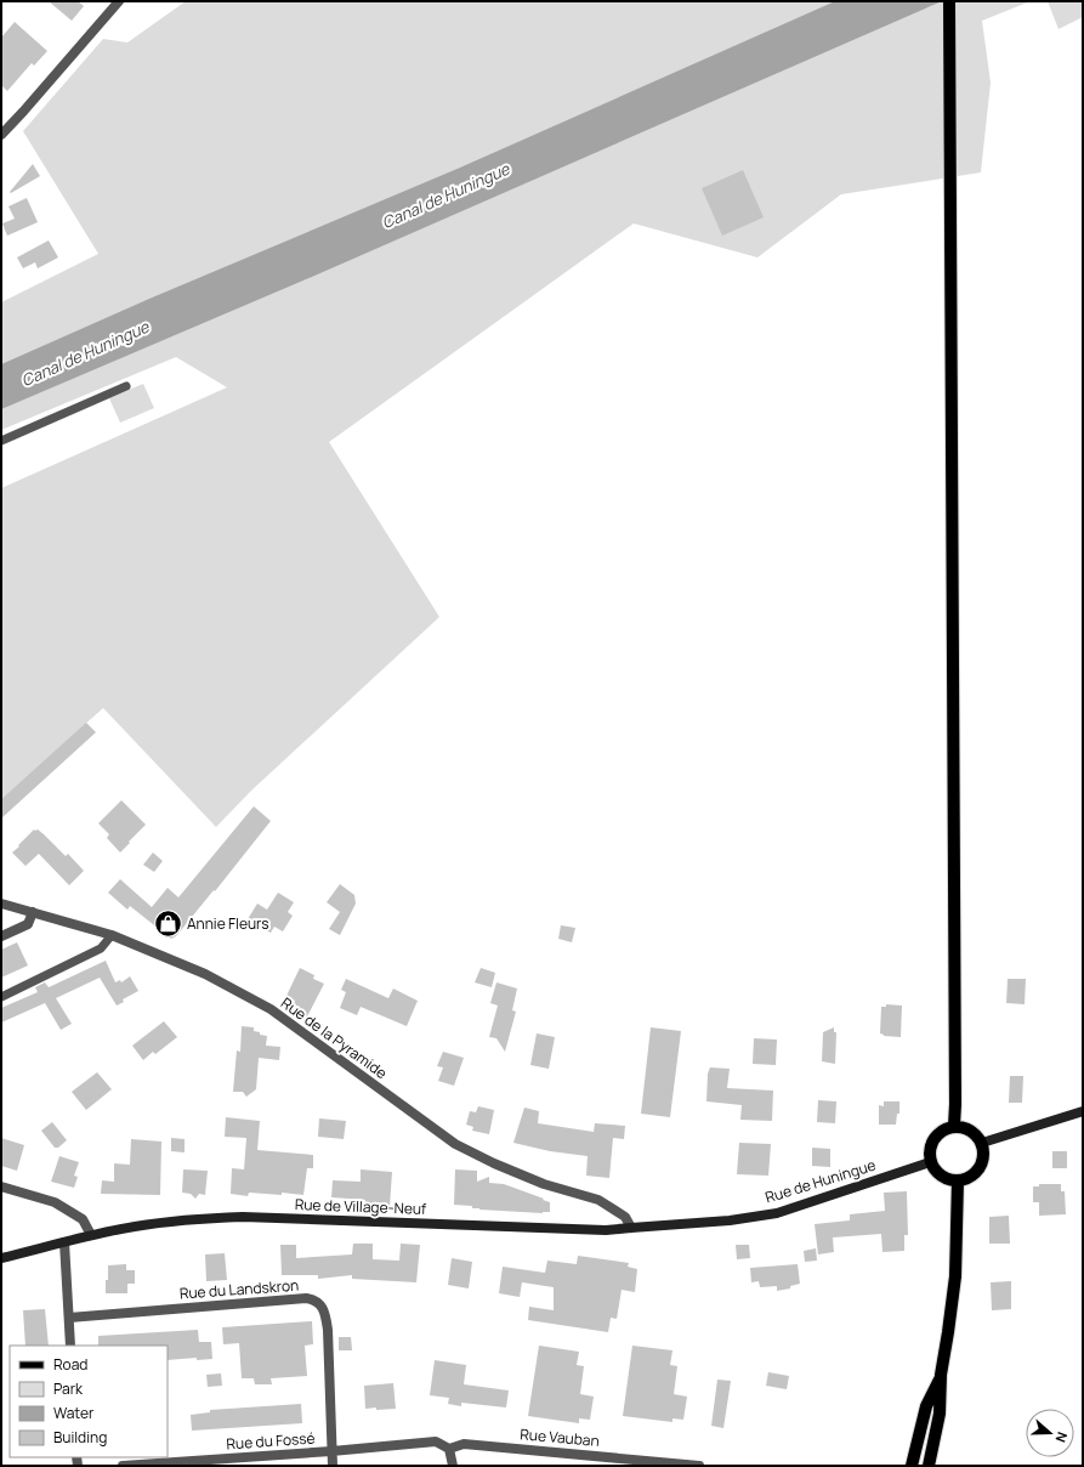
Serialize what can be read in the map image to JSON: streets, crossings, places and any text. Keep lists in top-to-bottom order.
{
  "streets": {
    "street": [
      "Rue de la Pyramide",
      "Rue de Huningue",
      "Rue de Village-Neuf",
      "Rue du Landskron",
      "Rue Vauban",
      "Rue du Fossé"
    ]
  },
  "crossings": [
    ["Rue de la Pyramide", "Rue de Huningue"],
    ["Rue de la Pyramide", "Rue de Village-Neuf"],
    ["Rue de Huningue", "Rue de Village-Neuf"],
    ["Rue du Landskron", "Rue du Fossé"],
    ["Rue Vauban", "Rue du Fossé"]
  ],
  "water": ["Canal de Huningue"],
  "places": {
    "shop": ["Annie Fleurs"]
  },
  "legend": [
    "Road",
    "Park",
    "Water",
    "Building"
  ],
  "north": "right"
}
